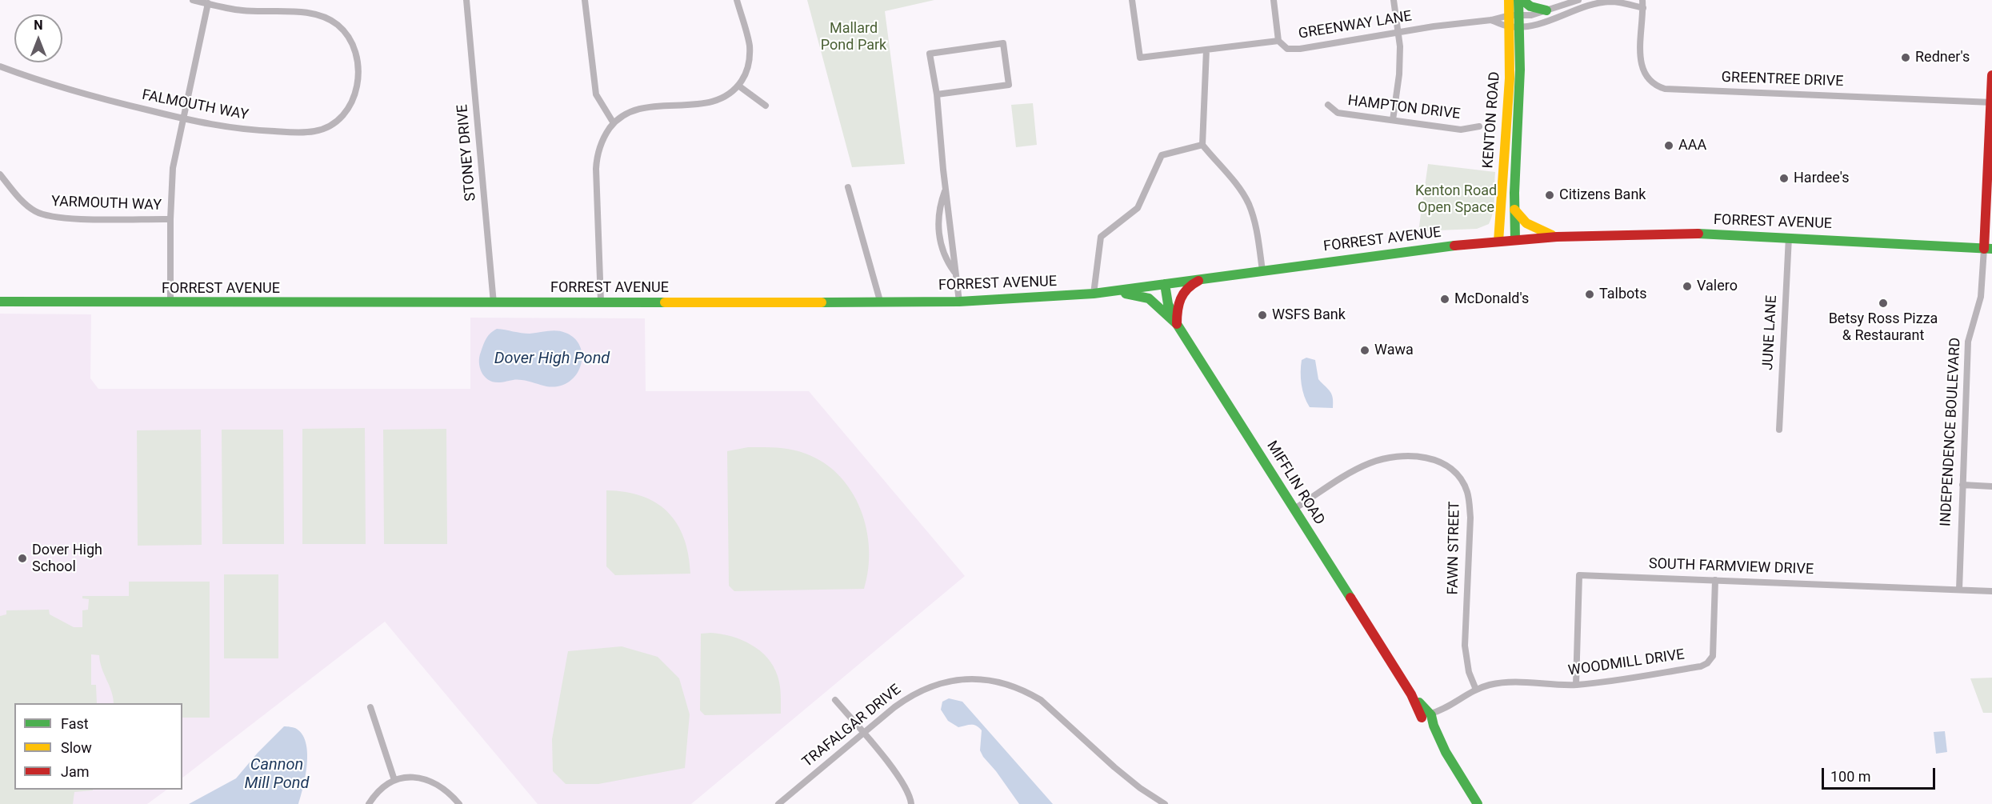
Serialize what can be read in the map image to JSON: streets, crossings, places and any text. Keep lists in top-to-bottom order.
{
  "streets": {
    "main road": [
      "KENTON ROAD",
      "FORREST AVENUE",
      "INDEPENDENCE BOULEVARD",
      "MIFFLIN ROAD"
    ],
    "street": [
      "GREENWAY LANE",
      "GREENTREE DRIVE",
      "FALMOUTH WAY",
      "HAMPTON DRIVE",
      "STONEY DRIVE",
      "YARMOUTH WAY",
      "JUNE LANE",
      "FAWN STREET",
      "SOUTH FARMVIEW DRIVE",
      "WOODMILL DRIVE",
      "TRAFALGAR DRIVE"
    ]
  },
  "crossings": [
    ["GREENWAY LANE", "KENTON ROAD"],
    ["GREENTREE DRIVE", "INDEPENDENCE BOULEVARD"],
    ["KENTON ROAD", "FORREST AVENUE"],
    ["STONEY DRIVE", "FORREST AVENUE"],
    ["FORREST AVENUE", "JUNE LANE"],
    ["FORREST AVENUE", "INDEPENDENCE BOULEVARD"],
    ["FORREST AVENUE", "MIFFLIN ROAD"],
    ["INDEPENDENCE BOULEVARD", "SOUTH FARMVIEW DRIVE"],
    ["MIFFLIN ROAD", "FAWN STREET"],
    ["MIFFLIN ROAD", "WOODMILL DRIVE"],
    ["FAWN STREET", "WOODMILL DRIVE"],
    ["SOUTH FARMVIEW DRIVE", "WOODMILL DRIVE"]
  ],
  "water": ["Dover High Pond", "Cannon Mill Pond"],
  "parks": ["Mallard Pond Park", "Kenton Road Open Space"],
  "places": [
    "Redner's",
    "AAA",
    "Hardee's",
    "Citizens Bank",
    "Valero",
    "Talbots",
    "McDonald's",
    "Betsy Ross Pizza & Restaurant",
    "WSFS Bank",
    "Wawa",
    "Dover High School"
  ],
  "legend": ["Fast", "Slow", "Jam"],
  "scale_bar": "100 m",
  "north": "top"
}
